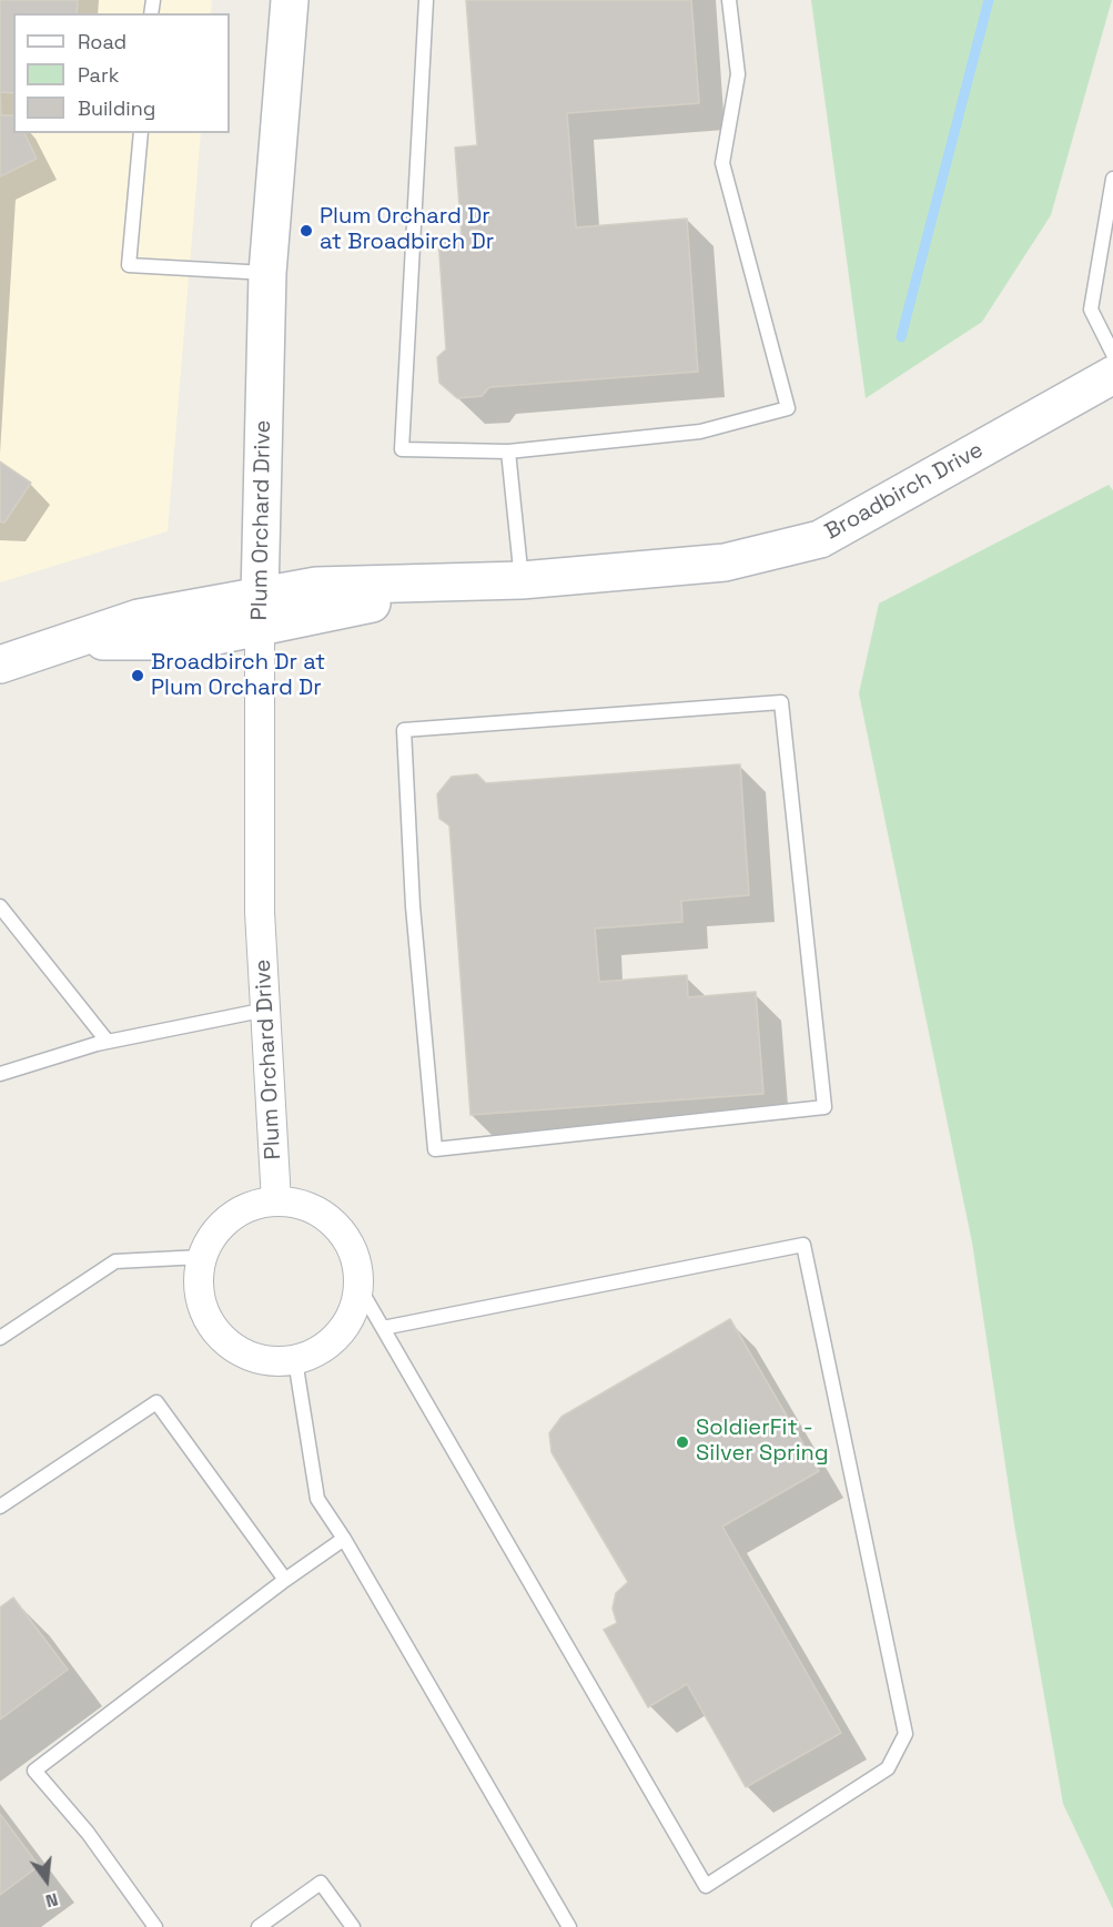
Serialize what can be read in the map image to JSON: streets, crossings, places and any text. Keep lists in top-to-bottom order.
{
  "streets": {
    "street": ["Broadbirch Drive", "Plum Orchard Drive"]
  },
  "crossings": [
    ["Broadbirch Drive", "Plum Orchard Drive"]
  ],
  "places": ["Plum Orchard Dr at Broadbirch Dr", "Broadbirch Dr at Plum Orchard Dr", "SoldierFit - Silver Spring"],
  "legend": ["Road", "Park", "Building"],
  "north": "bottom"
}
